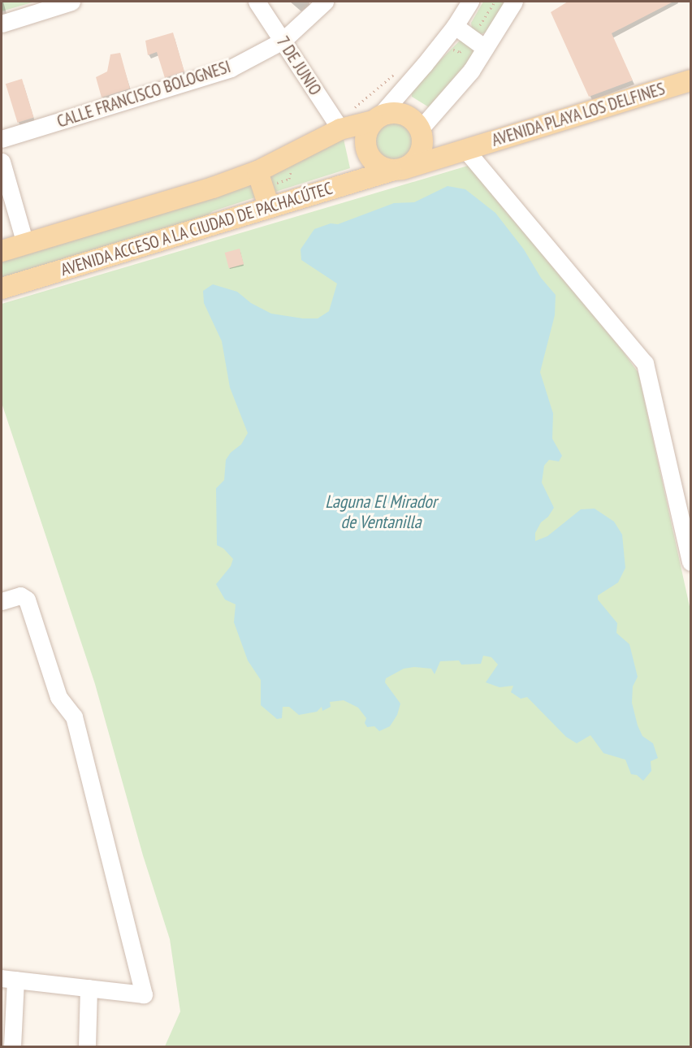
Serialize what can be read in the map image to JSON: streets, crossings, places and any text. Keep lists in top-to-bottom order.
{
  "streets": {
    "main road": ["AVENIDA PLAYA LOS DELFINES", "AVENIDA ACCESO A LA CIUDAD DE PACHACÚTEC"],
    "street": ["7 DE JUNIO", "CALLE FRANCISCO BOLOGNESI"]
  },
  "crossings": [
    ["7 DE JUNIO", "CALLE FRANCISCO BOLOGNESI"],
    ["7 DE JUNIO", "AVENIDA ACCESO A LA CIUDAD DE PACHACÚTEC"],
    ["AVENIDA PLAYA LOS DELFINES", "AVENIDA ACCESO A LA CIUDAD DE PACHACÚTEC"]
  ],
  "water": ["Laguna El Mirador de Ventanilla"]
}
